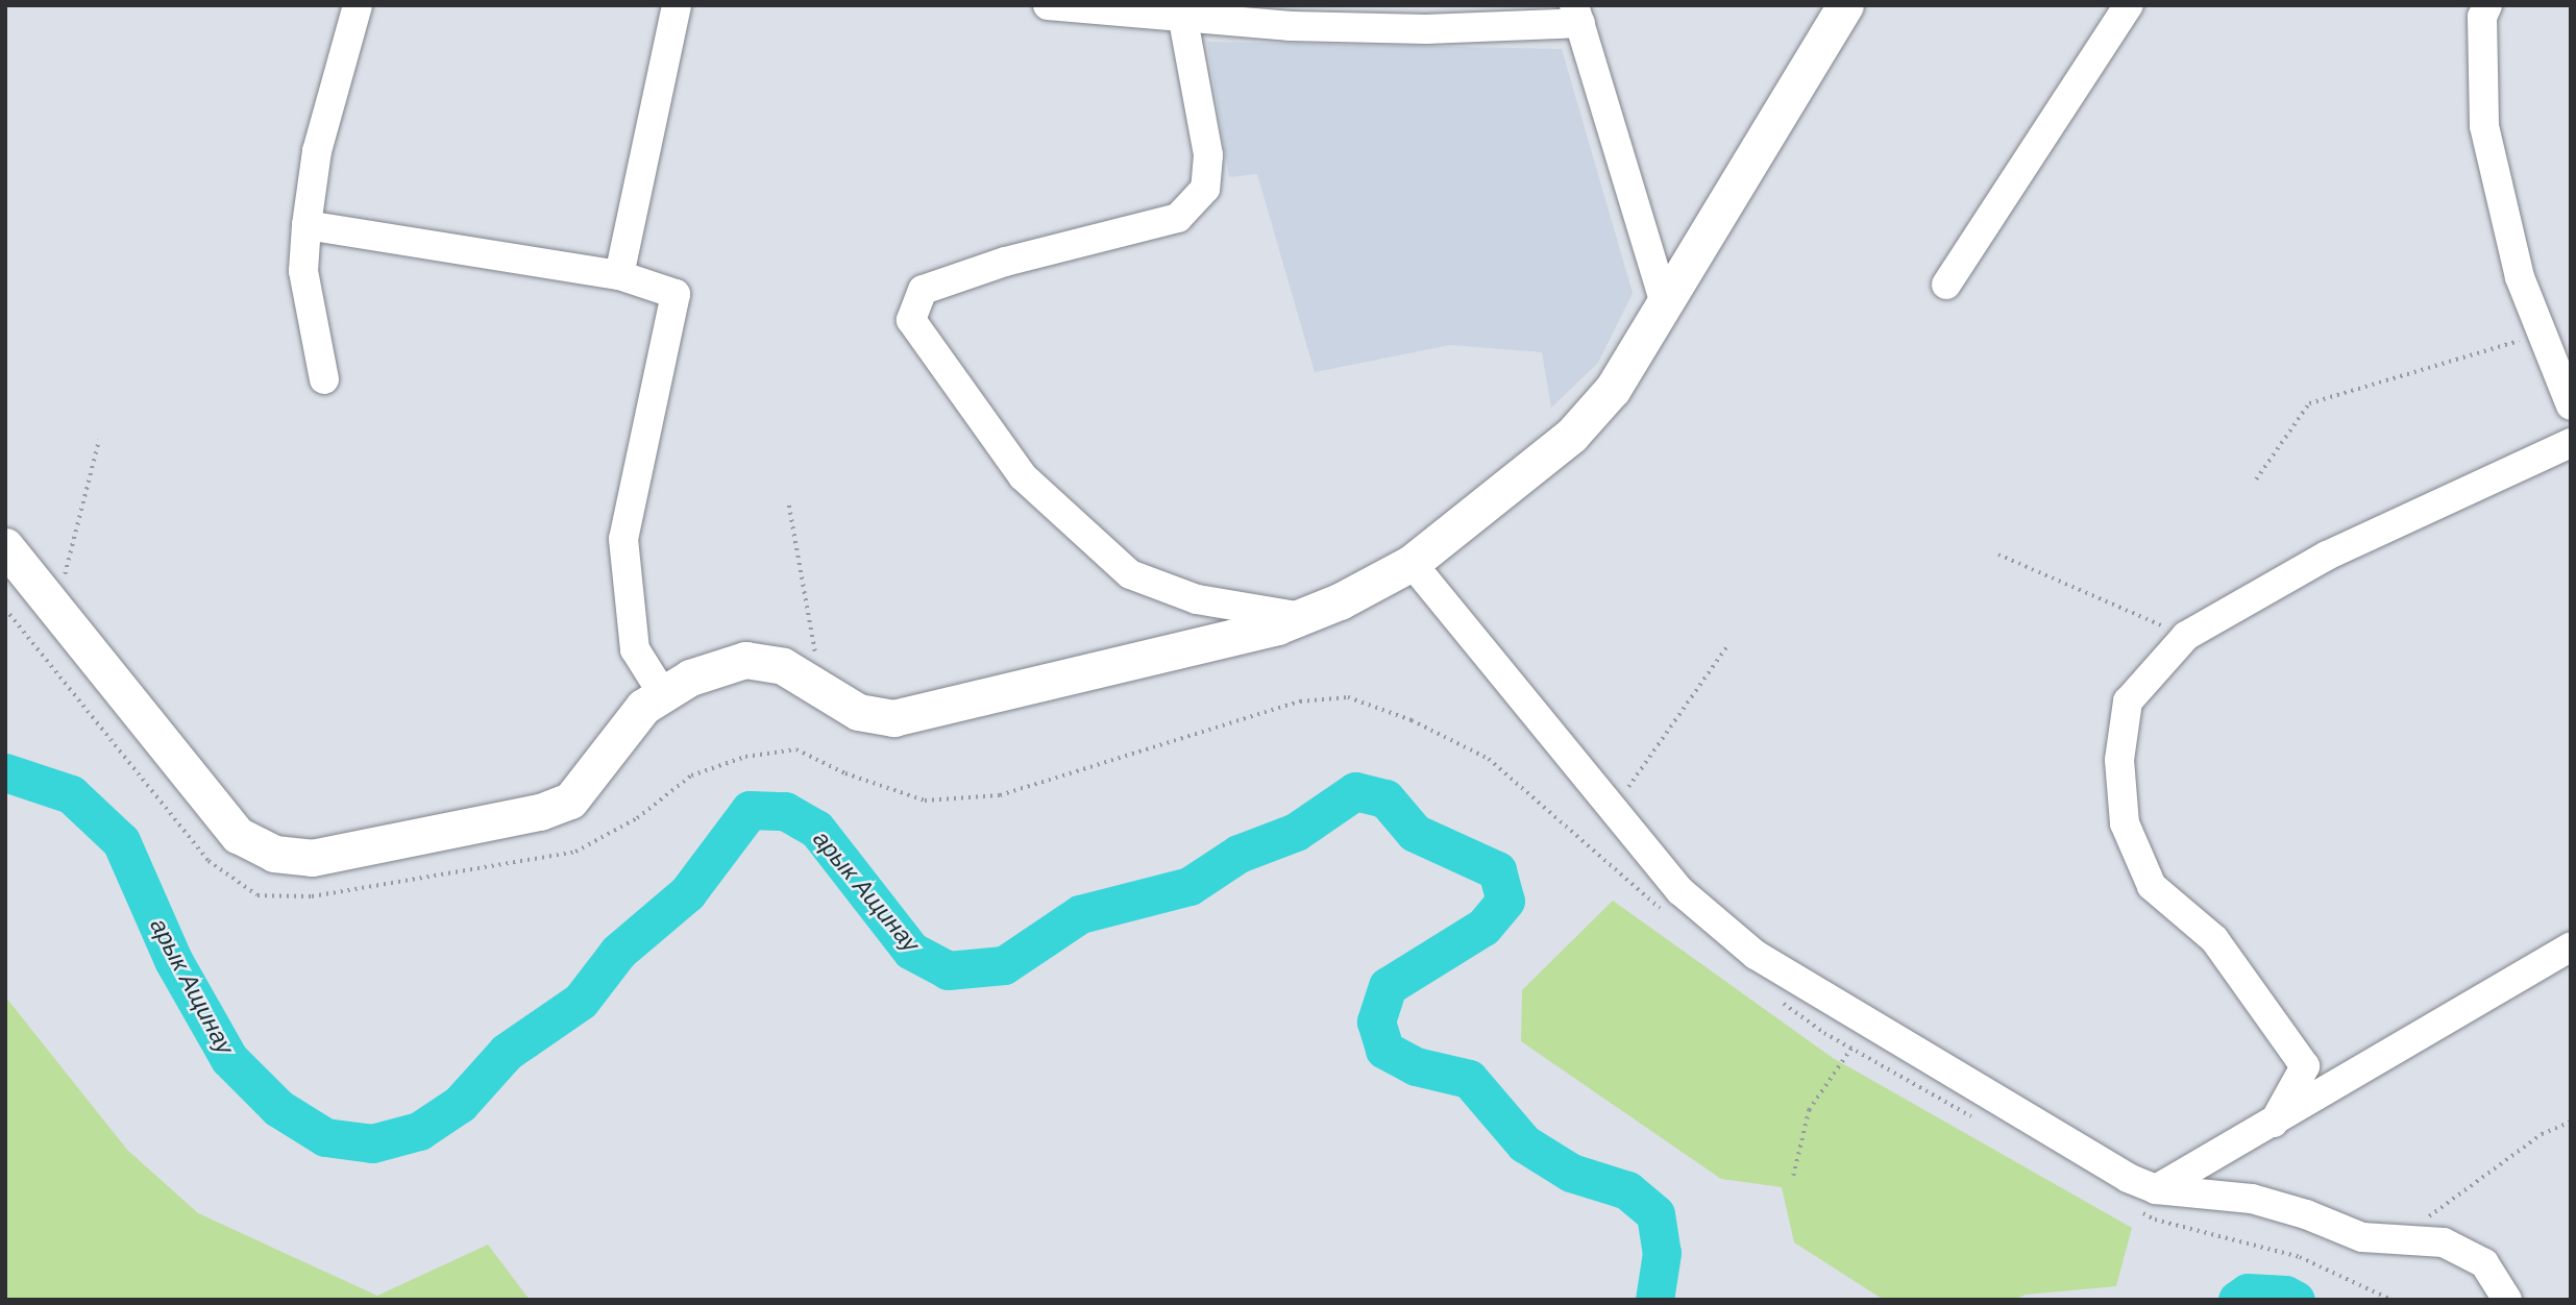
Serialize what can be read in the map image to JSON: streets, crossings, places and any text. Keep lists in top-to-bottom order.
{
  "water": ["арык Ащинау"]
}
